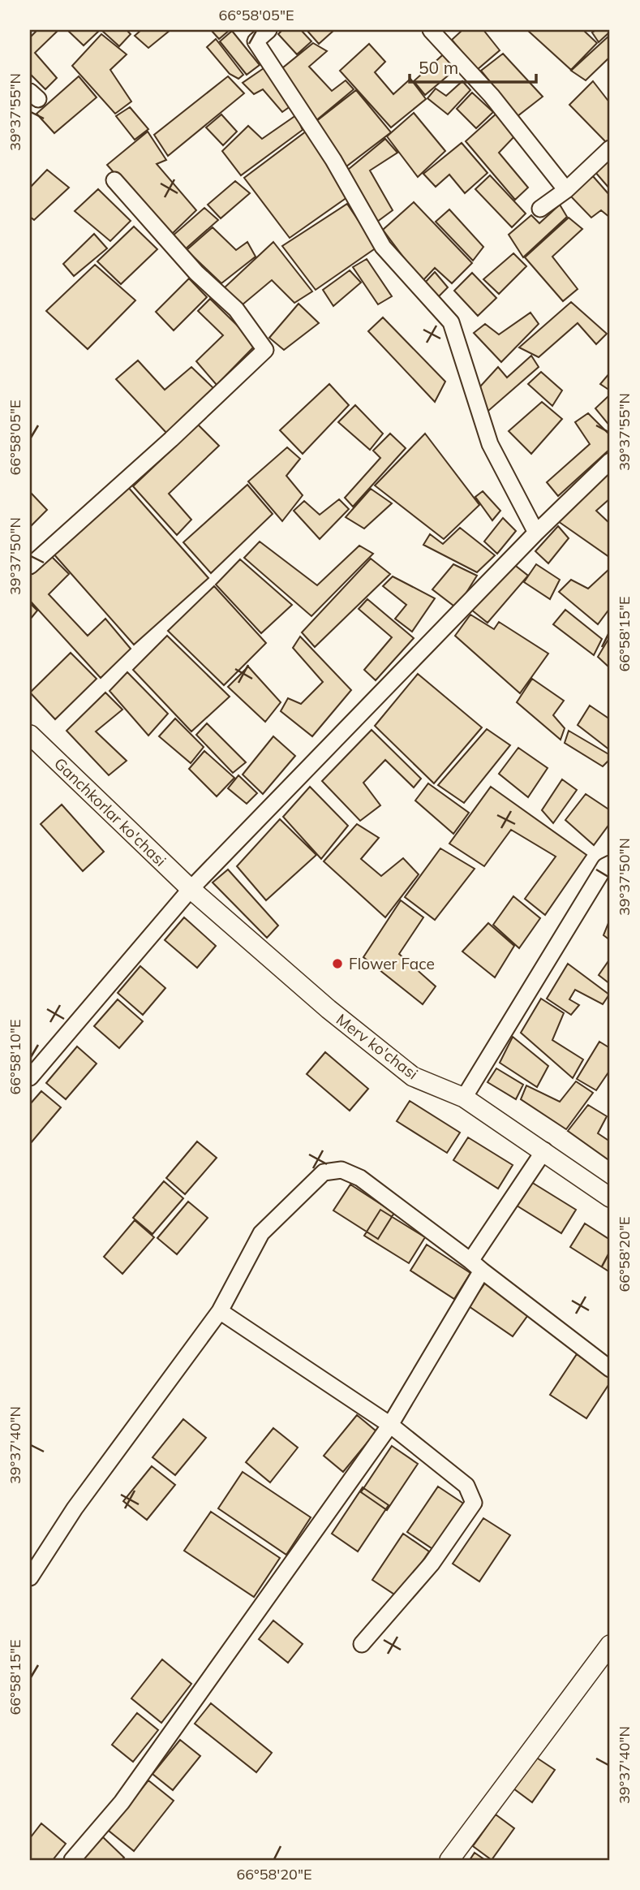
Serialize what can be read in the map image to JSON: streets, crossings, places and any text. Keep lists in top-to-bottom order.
{
  "streets": {
    "street": ["Ganchkorlar ko'chasi", "Merv ko'chasi"]
  },
  "crossings": [
    ["Ganchkorlar ko'chasi", "Merv ko'chasi"]
  ],
  "places": ["Flower Face"],
  "scale_bar": "50 m",
  "coordinates": [
    "66°58'05\"E",
    "39°37'55\"N",
    "39°37'50\"N",
    "66°58'15\"E",
    "66°58'10\"E",
    "66°58'20\"E",
    "39°37'40\"N"
  ]
}
